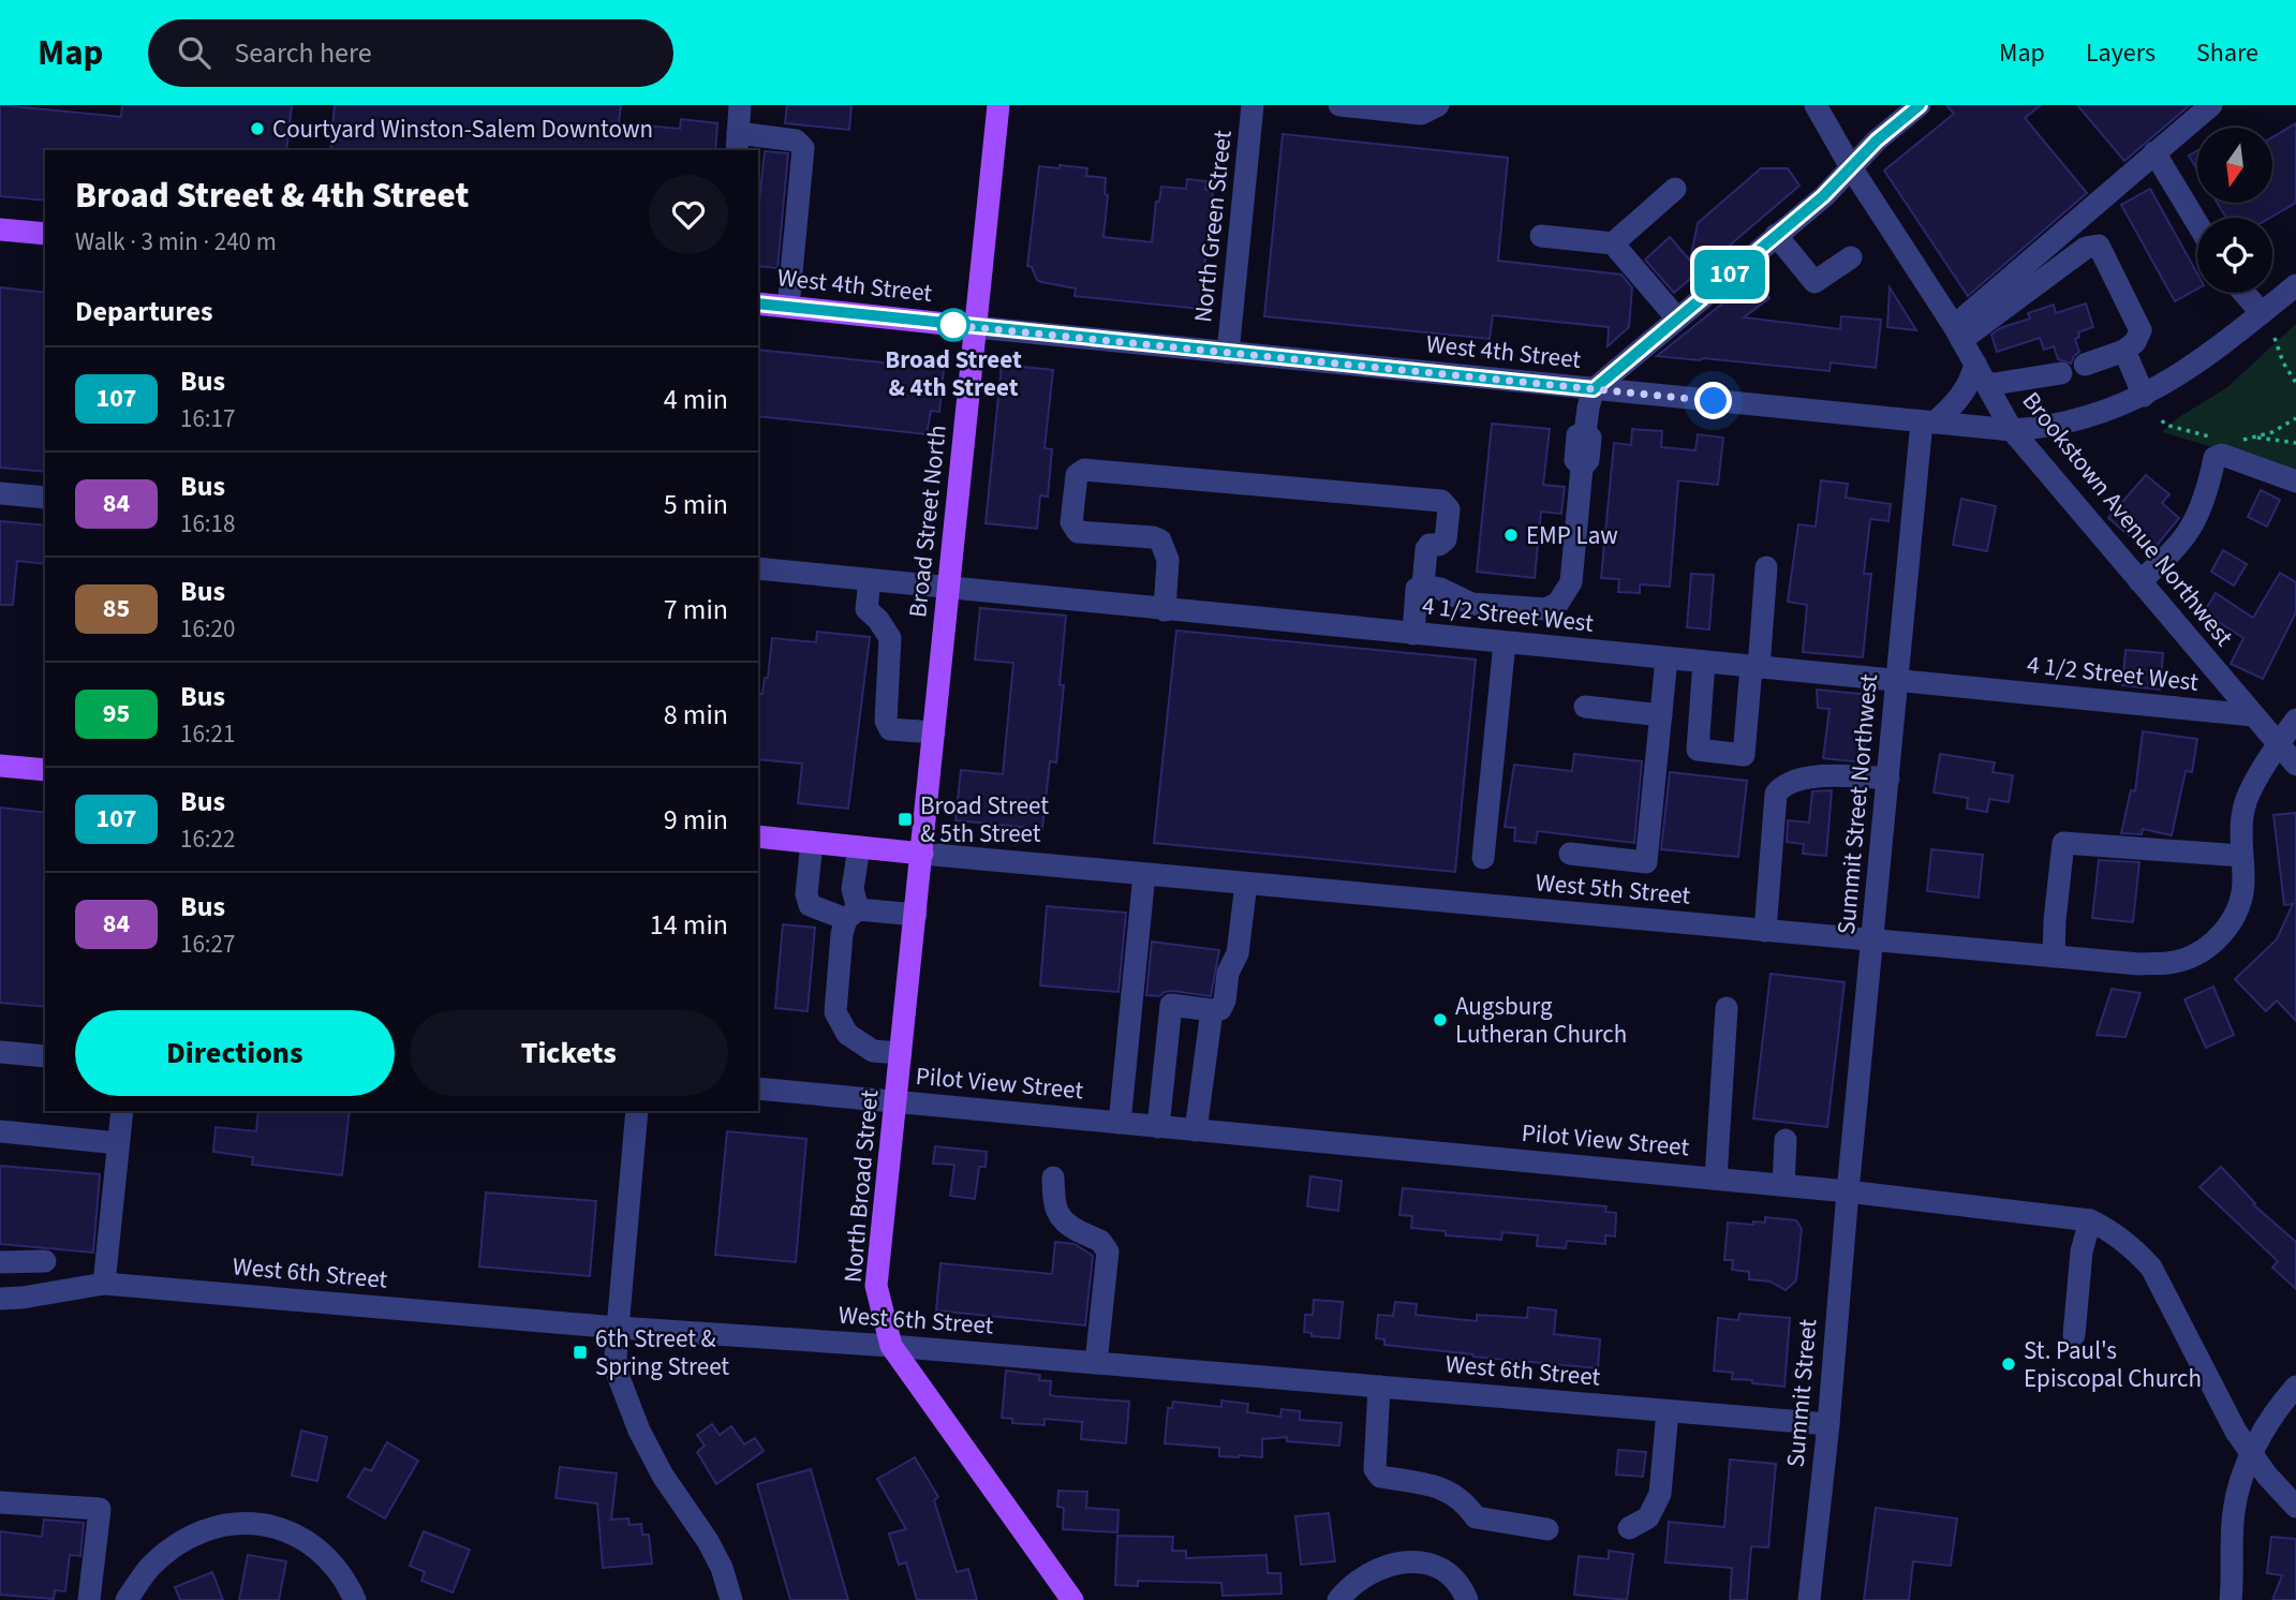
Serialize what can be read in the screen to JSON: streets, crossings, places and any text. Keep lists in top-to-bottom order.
{
  "streets": {
    "main road": [
      "West 4th Street",
      "Broad Street North",
      "West 5th Street",
      "North Broad Street"
    ],
    "street": [
      "North Green Street",
      "Brookstown Avenue Northwest",
      "4 1/2 Street West",
      "Summit Street Northwest",
      "Pilot View Street",
      "West 6th Street",
      "Summit Street"
    ]
  },
  "crossings": [
    ["North Green Street", "West 4th Street"],
    ["West 4th Street", "Brookstown Avenue Northwest"],
    ["West 4th Street", "Broad Street North"],
    ["West 4th Street", "Summit Street Northwest"],
    ["Brookstown Avenue Northwest", "4 1/2 Street West"],
    ["Brookstown Avenue Northwest", "West 5th Street"],
    ["Broad Street North", "4 1/2 Street West"],
    ["Broad Street North", "West 5th Street"],
    ["Broad Street North", "North Broad Street"],
    ["4 1/2 Street West", "Summit Street Northwest"],
    ["Summit Street Northwest", "West 5th Street"],
    ["Summit Street Northwest", "Pilot View Street"],
    ["Summit Street Northwest", "Summit Street"],
    ["West 5th Street", "North Broad Street"],
    ["Pilot View Street", "North Broad Street"],
    ["Pilot View Street", "Summit Street"],
    ["North Broad Street", "West 6th Street"],
    ["West 6th Street", "Summit Street"]
  ],
  "places": {
    "other": [
      "Courtyard Winston-Salem Downtown",
      "Broad Street & 4th Street",
      "EMP Law",
      "Augsburg Lutheran Church",
      "St. Paul's Episcopal Church"
    ],
    "transit": ["Broad Street & 5th Street", "6th Street & Spring Street"]
  },
  "lines": ["bus line 107"],
  "north": "bottom",
  "page": {
    "header": "Map",
    "search": "Search here",
    "nav": ["Map", "Layers", "Share"],
    "on_map": "107",
    "heading": [
      ["Broad Street & 4th Street", "Walk · 3 min · 240 m"],
      "Departures"
    ],
    "list": [
      {
        "mark": "107",
        "name": "Bus",
        "note": "16:17",
        "value": "4 min"
      },
      {
        "mark": "84",
        "name": "Bus",
        "note": "16:18",
        "value": "5 min"
      },
      {
        "mark": "85",
        "name": "Bus",
        "note": "16:20",
        "value": "7 min"
      },
      {
        "mark": "95",
        "name": "Bus",
        "note": "16:21",
        "value": "8 min"
      },
      {
        "mark": "107",
        "name": "Bus",
        "note": "16:22",
        "value": "9 min"
      },
      {
        "mark": "84",
        "name": "Bus",
        "note": "16:27",
        "value": "14 min"
      }
    ],
    "buttons": ["Directions", "Tickets"]
  }
}
